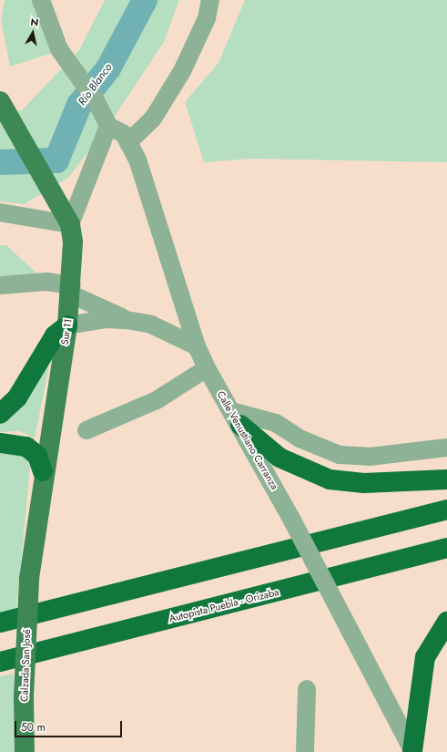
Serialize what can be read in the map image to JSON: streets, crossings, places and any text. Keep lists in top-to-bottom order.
{
  "streets": {
    "highway": ["Autopista Puebla - Orizaba"],
    "main road": ["Sur 11", "Calzada San José"],
    "street": ["Calle Venustiano Carranza"]
  },
  "crossings": [
    ["Sur 11", "Calzada San José"]
  ],
  "water": ["Río Blanco"],
  "scale_bar": "50 m",
  "north": "top"
}
